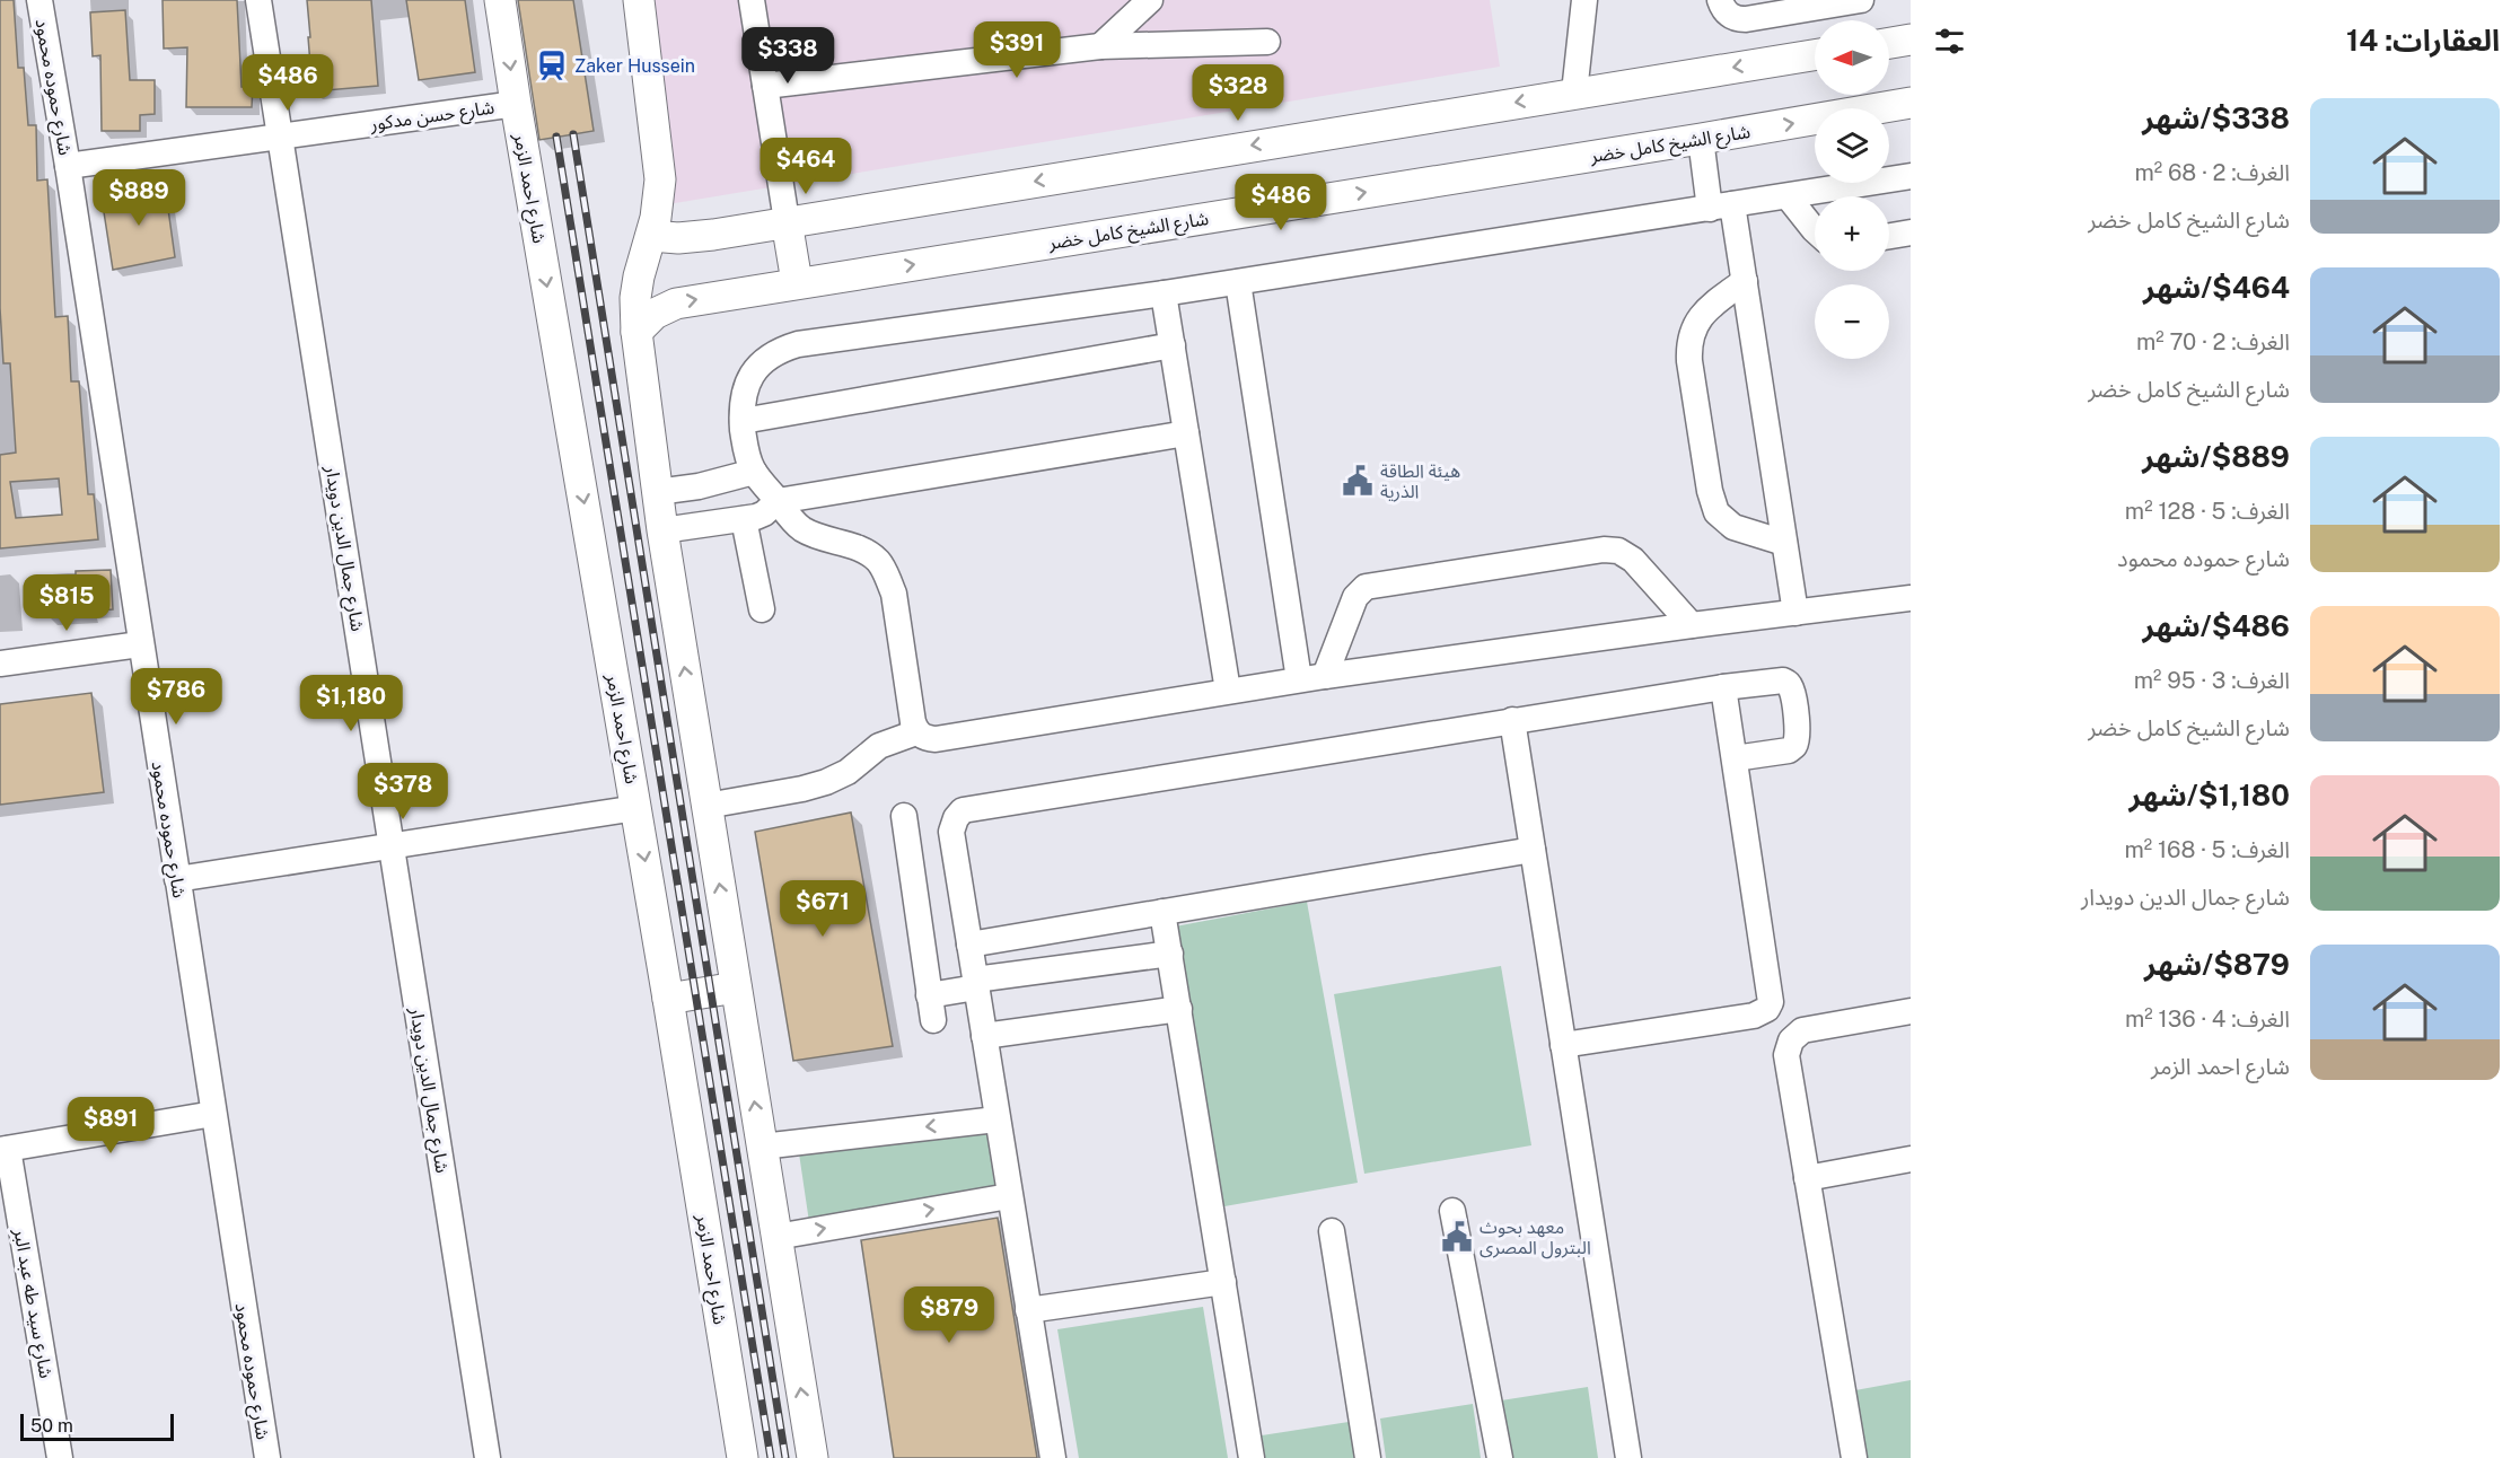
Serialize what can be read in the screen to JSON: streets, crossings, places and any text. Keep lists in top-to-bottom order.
{
  "streets": {
    "main road": ["شارع الشيخ كامل خضر", "شارع احمد الزمر"],
    "street": [
      "شارع حموده محمود",
      "شارع حسن مدكور",
      "شارع جمال الدين دويدار",
      "شارع سيد طه عبد البر"
    ]
  },
  "crossings": [
    ["شارع حموده محمود", "شارع حسن مدكور"],
    ["شارع حسن مدكور", "شارع احمد الزمر"],
    ["شارع حسن مدكور", "شارع جمال الدين دويدار"]
  ],
  "places": {
    "station": ["Zaker Hussein"],
    "public building": ["هيئة الطاقة الذرية", "معهد بحوث البترول المصرى"]
  },
  "scale_bar": "50 m",
  "north": "left",
  "page": {
    "heading": "العقارات: 14",
    "map_buttons": ["+", "−"],
    "price": [
      "$391",
      "$338",
      "$486",
      "$328",
      "$464",
      "$889",
      "$486",
      "$815",
      "$786",
      "$1,180",
      "$378",
      "$671",
      "$891",
      "$879"
    ],
    "list": [
      {
        "name": "$338/شهر",
        "note": "الغرف: 2 · 68 m² · شارع الشيخ كامل خضر"
      },
      {
        "name": "$464/شهر",
        "note": "الغرف: 2 · 70 m² · شارع الشيخ كامل خضر"
      },
      {
        "name": "$889/شهر",
        "note": "الغرف: 5 · 128 m² · شارع حموده محمود"
      },
      {
        "name": "$486/شهر",
        "note": "الغرف: 3 · 95 m² · شارع الشيخ كامل خضر"
      },
      {
        "name": "$1,180/شهر",
        "note": "الغرف: 5 · 168 m² · شارع جمال الدين دويدار"
      },
      {
        "name": "$879/شهر",
        "note": "الغرف: 4 · 136 m² · شارع احمد الزمر"
      }
    ],
    "scale": "50 m"
  }
}
